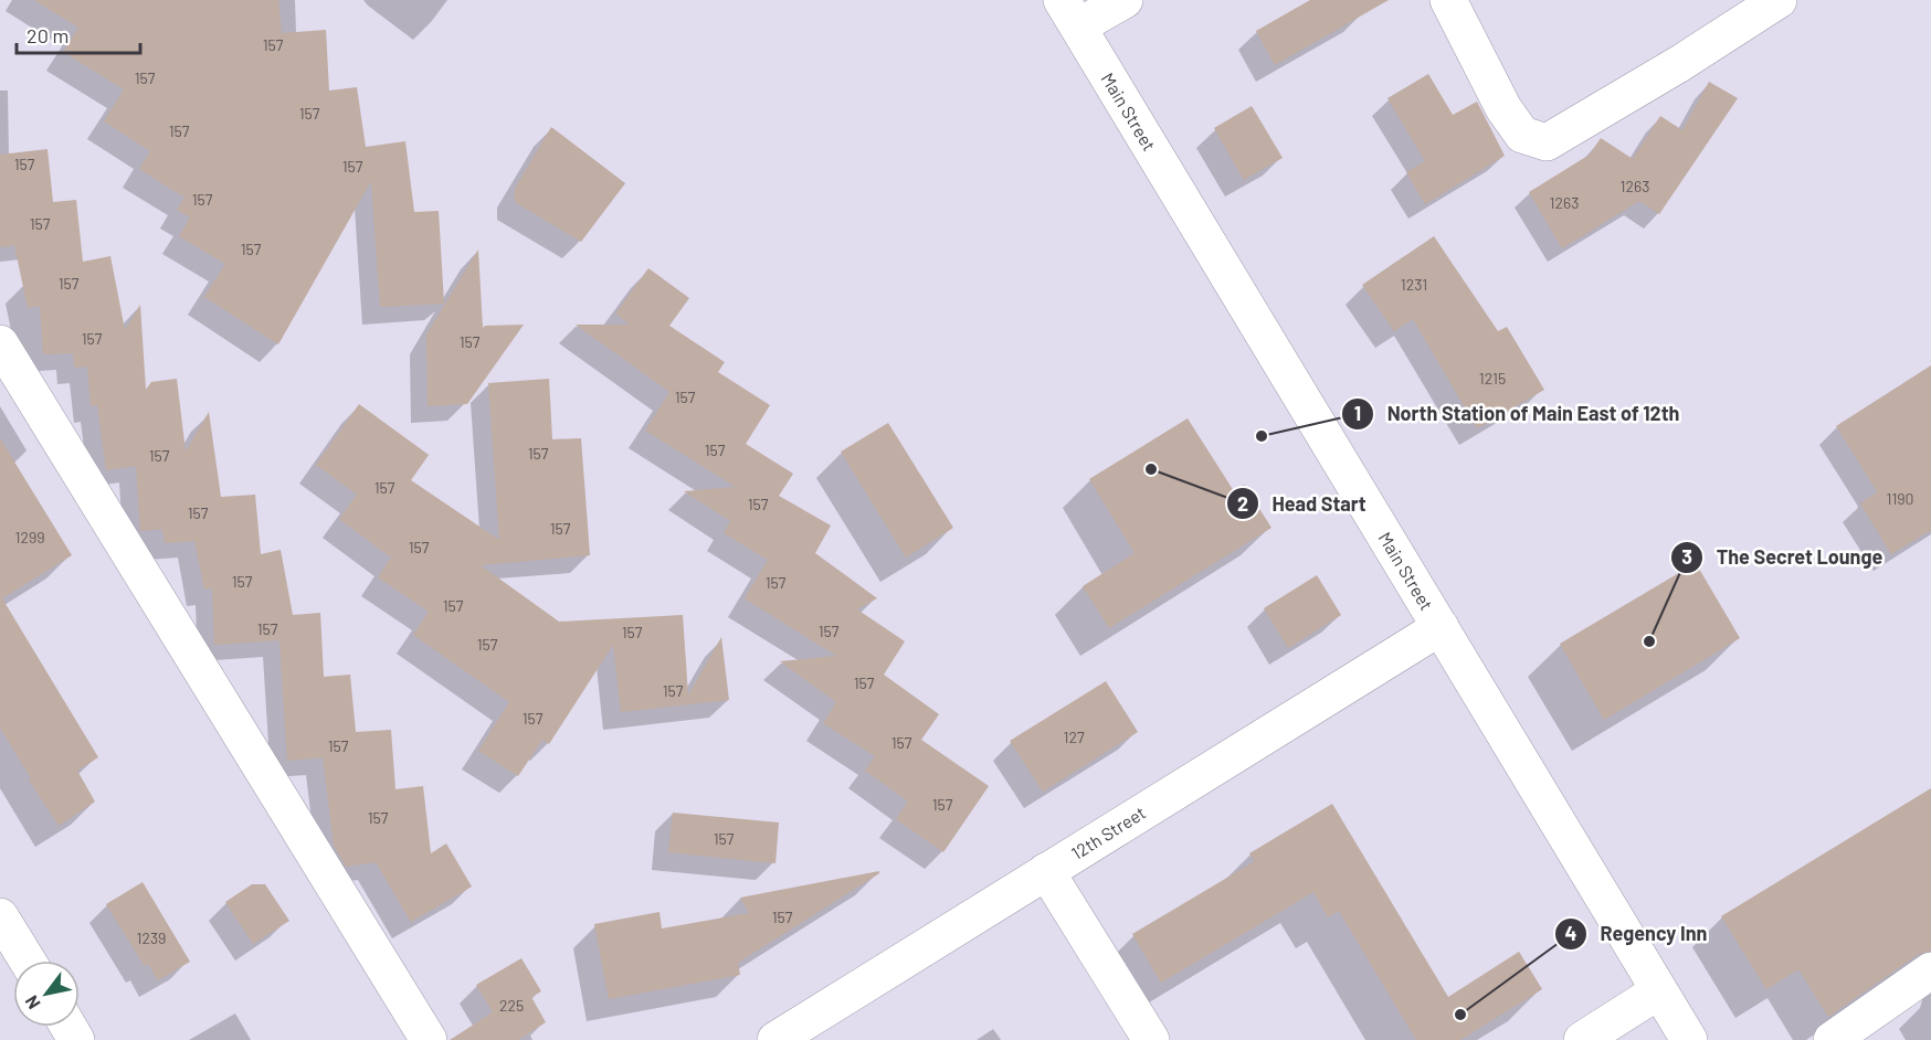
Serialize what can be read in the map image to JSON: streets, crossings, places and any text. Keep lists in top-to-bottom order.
{
  "streets": {
    "main road": ["Main Street", "12th Street"]
  },
  "crossings": [
    ["Main Street", "12th Street"]
  ],
  "places": [
    "North Station of Main East of 12th",
    "Head Start",
    "The Secret Lounge",
    "Regency Inn"
  ],
  "house_numbers": [
    "157",
    "157",
    "157",
    "157",
    "157",
    "157",
    "1263",
    "157",
    "1263",
    "157",
    "157",
    "157",
    "1231",
    "157",
    "157",
    "1215",
    "157",
    "157",
    "157",
    "157",
    "157",
    "1190",
    "157",
    "157",
    "157",
    "1299",
    "157",
    "157",
    "157",
    "157",
    "157",
    "157",
    "157",
    "157",
    "157",
    "157",
    "157",
    "127",
    "157",
    "157",
    "157",
    "157",
    "157",
    "157",
    "1239",
    "225"
  ],
  "scale_bar": "20 m",
  "north": "bottom left"
}
